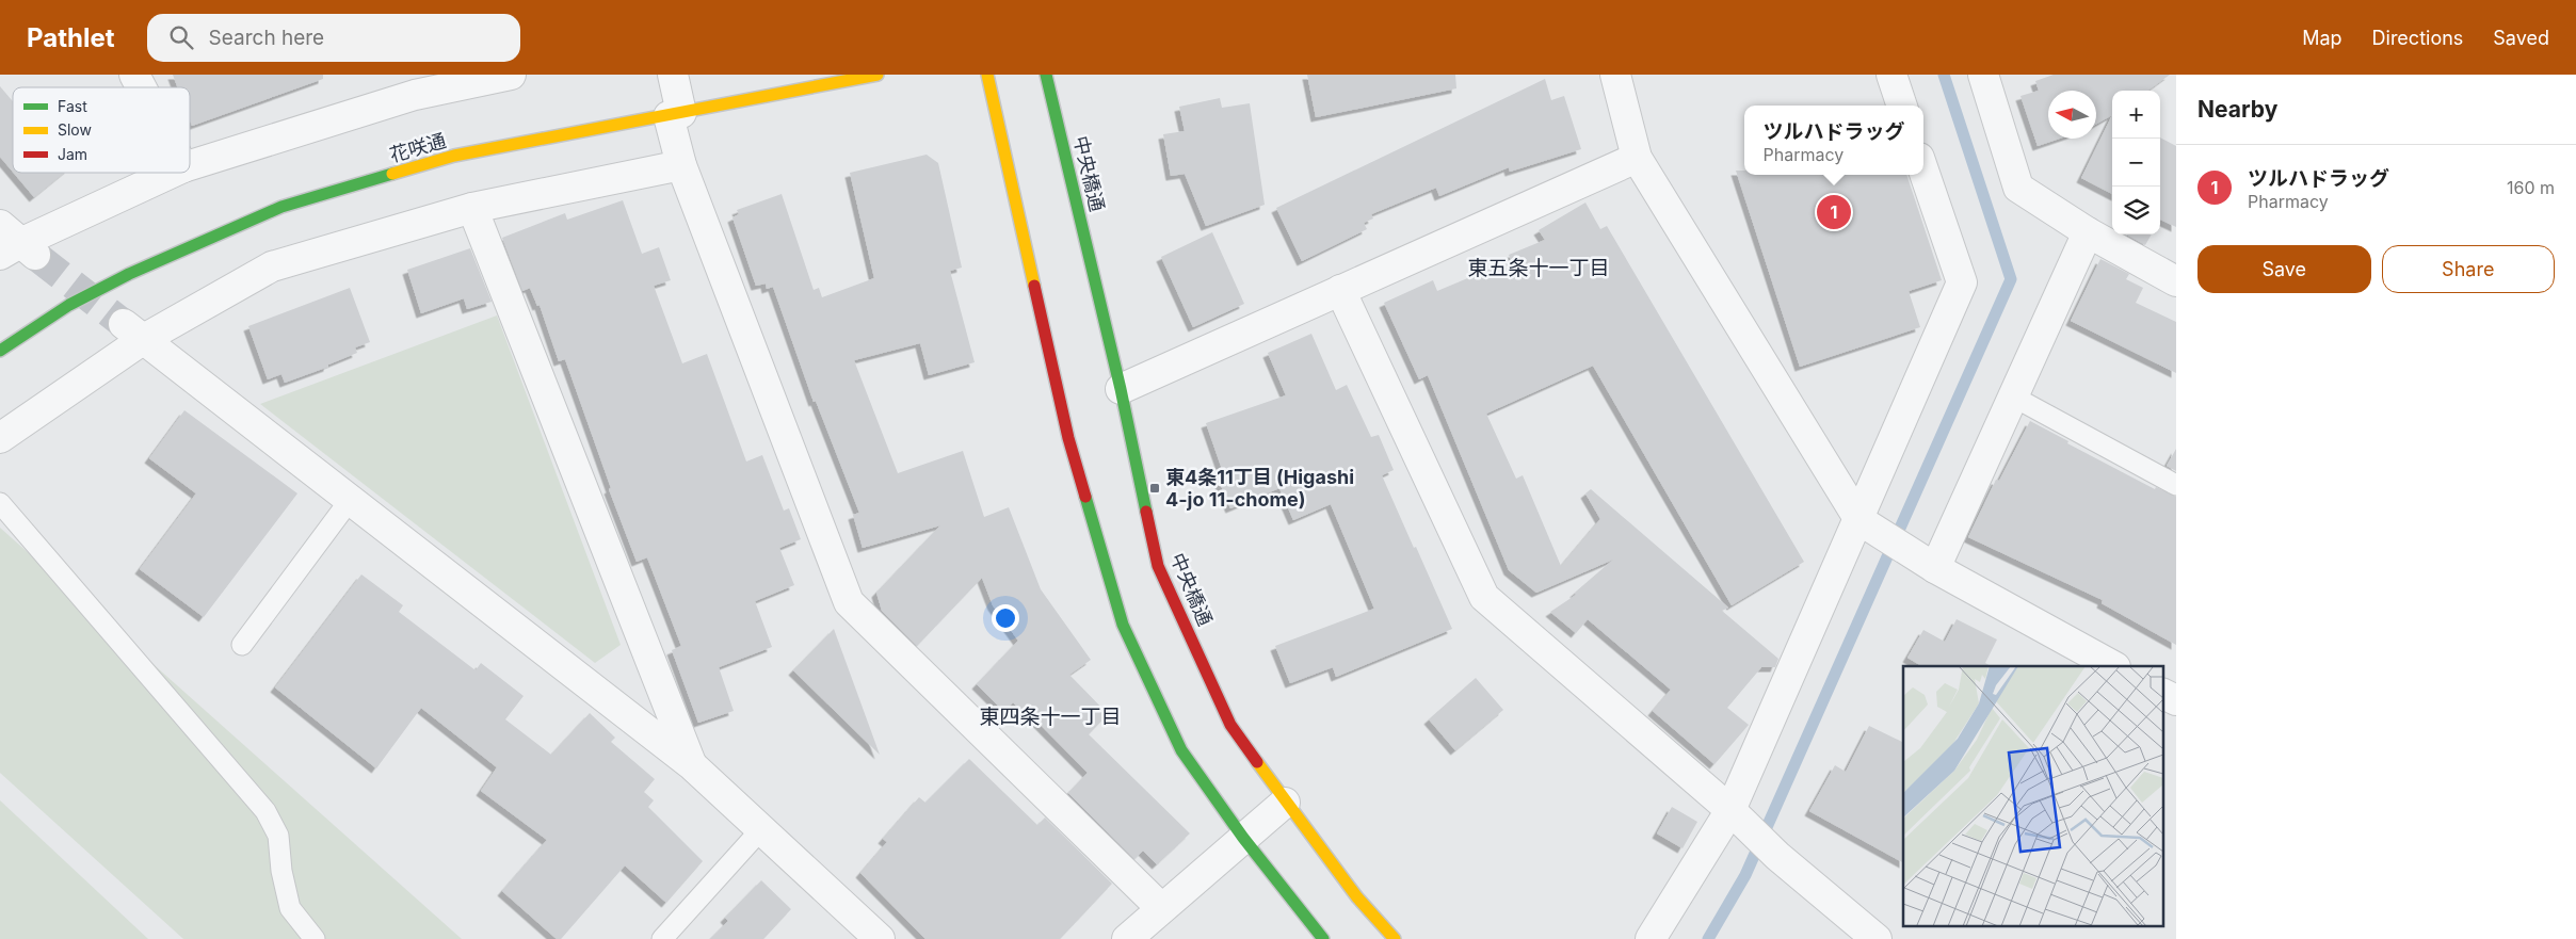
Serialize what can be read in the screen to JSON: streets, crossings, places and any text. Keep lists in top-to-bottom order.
{
  "streets": {
    "street": ["花咲通", "中央橋通"]
  },
  "districts": ["東五条十一丁目", "東四条十一丁目"],
  "places": {
    "transit": ["東4条11丁目 (Higashi 4-jo 11-chome)"]
  },
  "legend": ["Fast", "Slow", "Jam"],
  "north": "left",
  "page": {
    "header": "Pathlet",
    "search": "Search here",
    "nav": ["Map", "Directions", "Saved"],
    "heading": "Nearby",
    "map_buttons": ["+", "−"],
    "popup": ["ツルハドラッグ", "Pharmacy"],
    "list": [
      {
        "mark": "1",
        "name": "ツルハドラッグ",
        "note": "Pharmacy",
        "value": "160 m"
      }
    ],
    "pins": "1",
    "buttons": ["Save", "Share"]
  }
}
